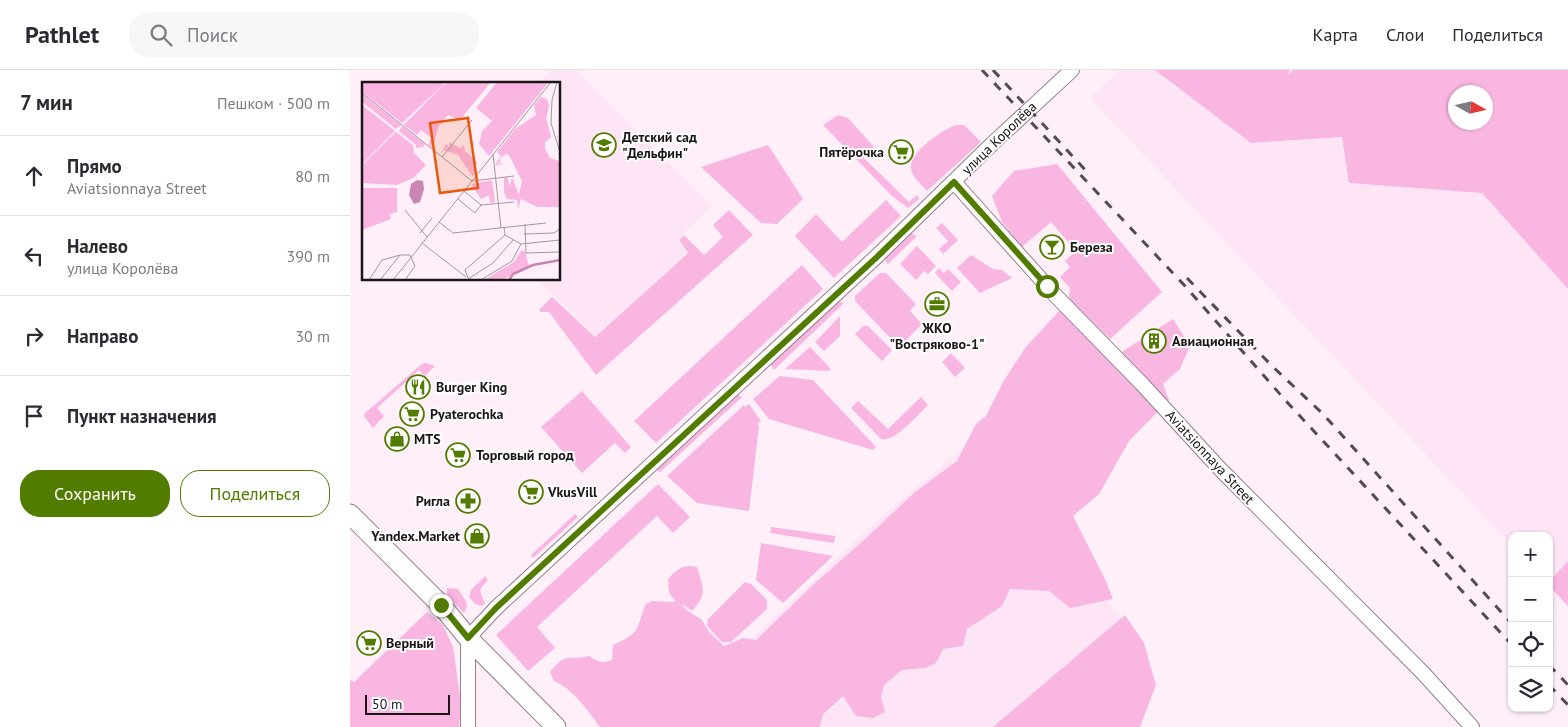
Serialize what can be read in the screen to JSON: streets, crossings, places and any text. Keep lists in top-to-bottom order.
{
  "streets": {
    "street": ["улица Королёва", "Aviatsionnaya Street"]
  },
  "crossings": [
    ["улица Королёва", "Aviatsionnaya Street"]
  ],
  "places": {
    "school or university": ["Детский сад \"Дельфин\""],
    "supermarket": [
      "Пятёрочка",
      "Pyaterochka",
      "Торговый город",
      "VkusVill",
      "Верный"
    ],
    "bar": ["Береза"],
    "office": ["ЖКО \"Востряково-1\""],
    "building": ["Авиационная"],
    "restaurant": ["Burger King"],
    "shop": ["MTS", "Yandex.Market"],
    "pharmacy": ["Ригла"]
  },
  "scale_bar": "50 m",
  "north": "right",
  "page": {
    "header": "Pathlet",
    "search": "Поиск",
    "nav": ["Карта", "Слои", "Поделиться"],
    "heading": ["7 мин", "Пешком · 500 m"],
    "list": [
      ["Прямо", "Aviatsionnaya Street", "80 m"],
      ["Налево", "улица Королёва", "390 m"],
      ["Направо", "30 m"],
      "Пункт назначения"
    ],
    "buttons": ["Сохранить", "Поделиться"],
    "map_buttons": ["+", "−"],
    "scale": "50 m"
  }
}
